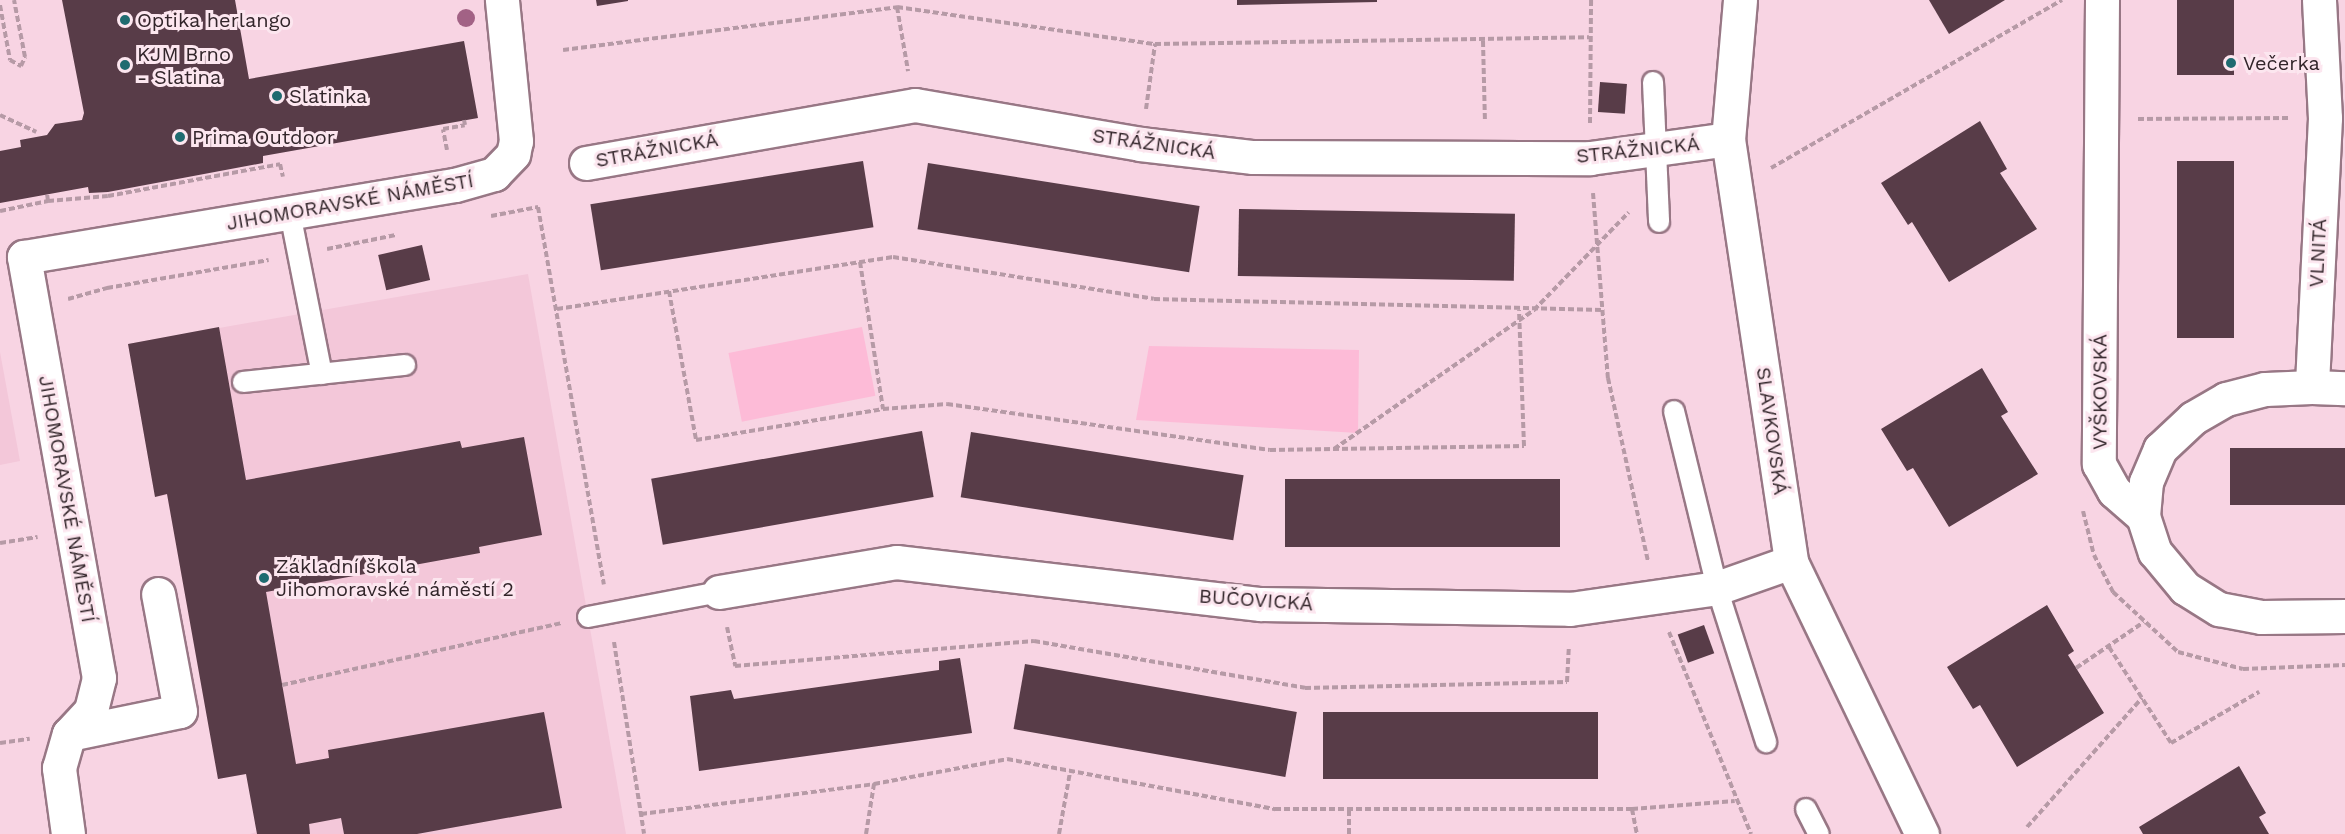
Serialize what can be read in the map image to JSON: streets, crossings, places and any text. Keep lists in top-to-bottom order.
{
  "streets": {
    "street": [
      "STRÁŽNICKÁ",
      "JIHOMORAVSKÉ NÁMĚSTÍ",
      "VLNITÁ",
      "VYŠKOVSKÁ",
      "SLAVKOVSKÁ",
      "BUČOVICKÁ"
    ]
  },
  "crossings": [
    ["STRÁŽNICKÁ", "SLAVKOVSKÁ"],
    ["SLAVKOVSKÁ", "BUČOVICKÁ"]
  ],
  "places": [
    "Optika herlango",
    "Večerka",
    "KJM Brno - Slatina",
    "Slatinka",
    "Prima Outdoor",
    "Základní škola Jihomoravské náměstí 2"
  ]
}
